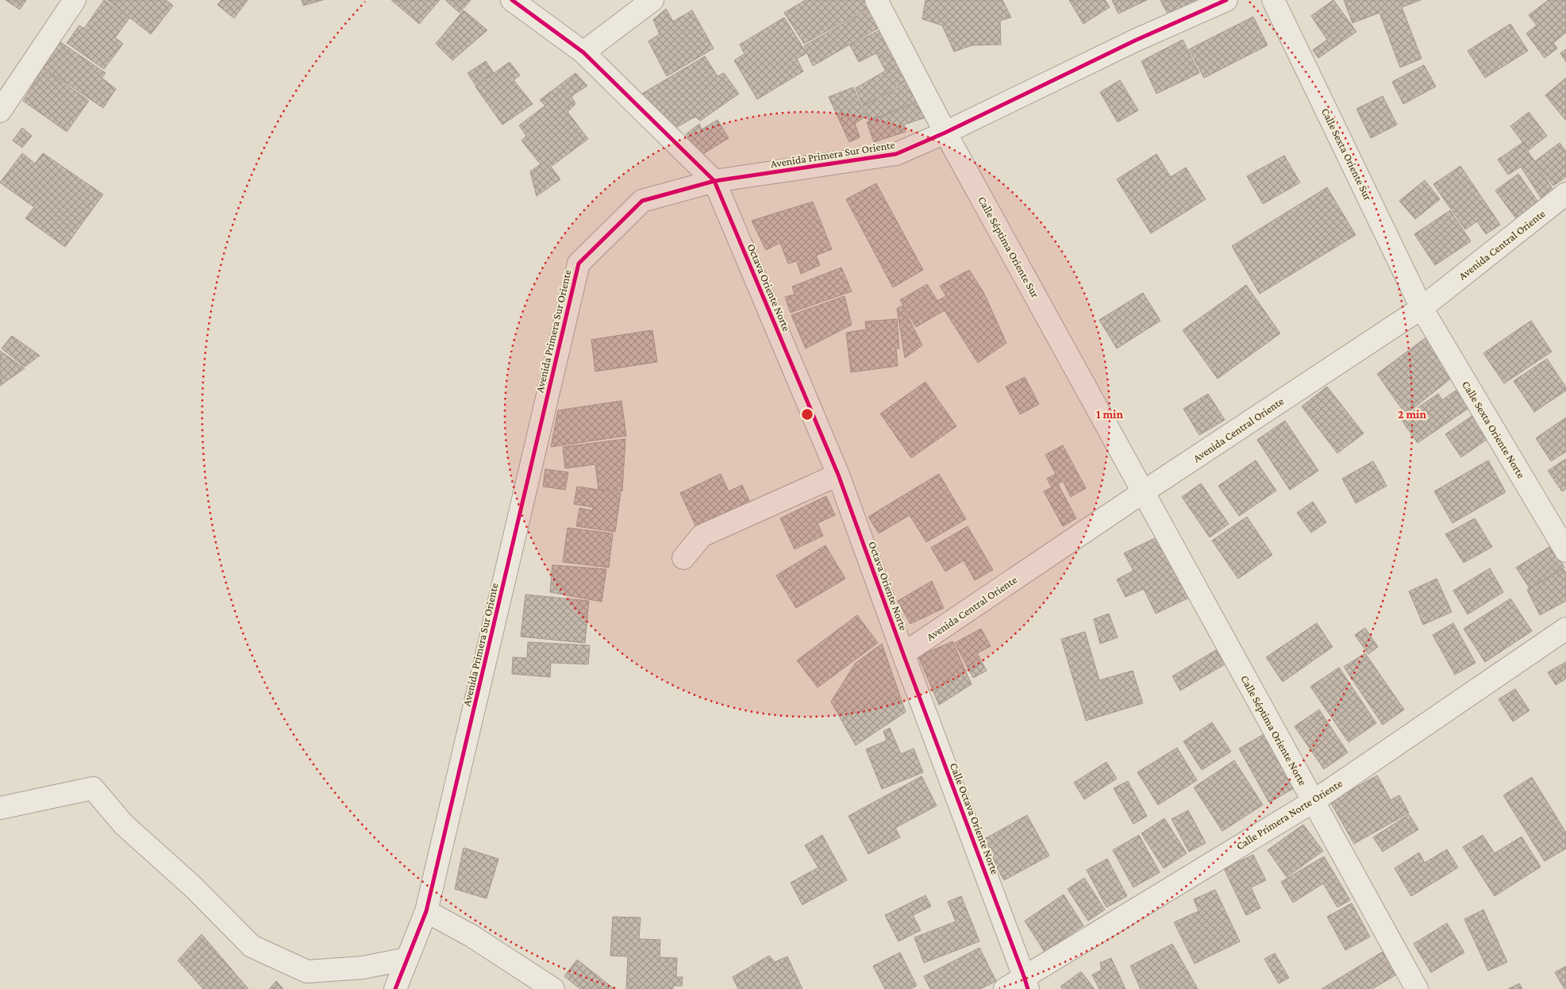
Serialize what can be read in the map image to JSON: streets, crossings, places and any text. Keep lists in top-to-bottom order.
{
  "streets": {
    "street": [
      "Avenida Primera Sur Oriente",
      "Calle Sexta Oriente Sur",
      "Avenida Central Oriente",
      "Calle Séptima Oriente Sur",
      "Octava Oriente Norte",
      "Calle Sexta Oriente Norte",
      "Calle Séptima Oriente Norte",
      "Calle Primera Norte Oriente",
      "Calle Octava Oriente Norte"
    ]
  },
  "crossings": [
    ["Avenida Primera Sur Oriente", "Calle Séptima Oriente Sur"],
    ["Avenida Primera Sur Oriente", "Octava Oriente Norte"],
    ["Calle Sexta Oriente Sur", "Avenida Central Oriente"],
    ["Calle Sexta Oriente Sur", "Calle Sexta Oriente Norte"],
    ["Avenida Central Oriente", "Calle Séptima Oriente Sur"],
    ["Avenida Central Oriente", "Octava Oriente Norte"],
    ["Avenida Central Oriente", "Calle Sexta Oriente Norte"],
    ["Avenida Central Oriente", "Calle Séptima Oriente Norte"],
    ["Avenida Central Oriente", "Calle Octava Oriente Norte"],
    ["Calle Séptima Oriente Sur", "Calle Séptima Oriente Norte"],
    ["Octava Oriente Norte", "Calle Octava Oriente Norte"],
    ["Calle Séptima Oriente Norte", "Calle Primera Norte Oriente"],
    ["Calle Primera Norte Oriente", "Calle Octava Oriente Norte"]
  ],
  "rings": ["1 min", "2 min"]
}
